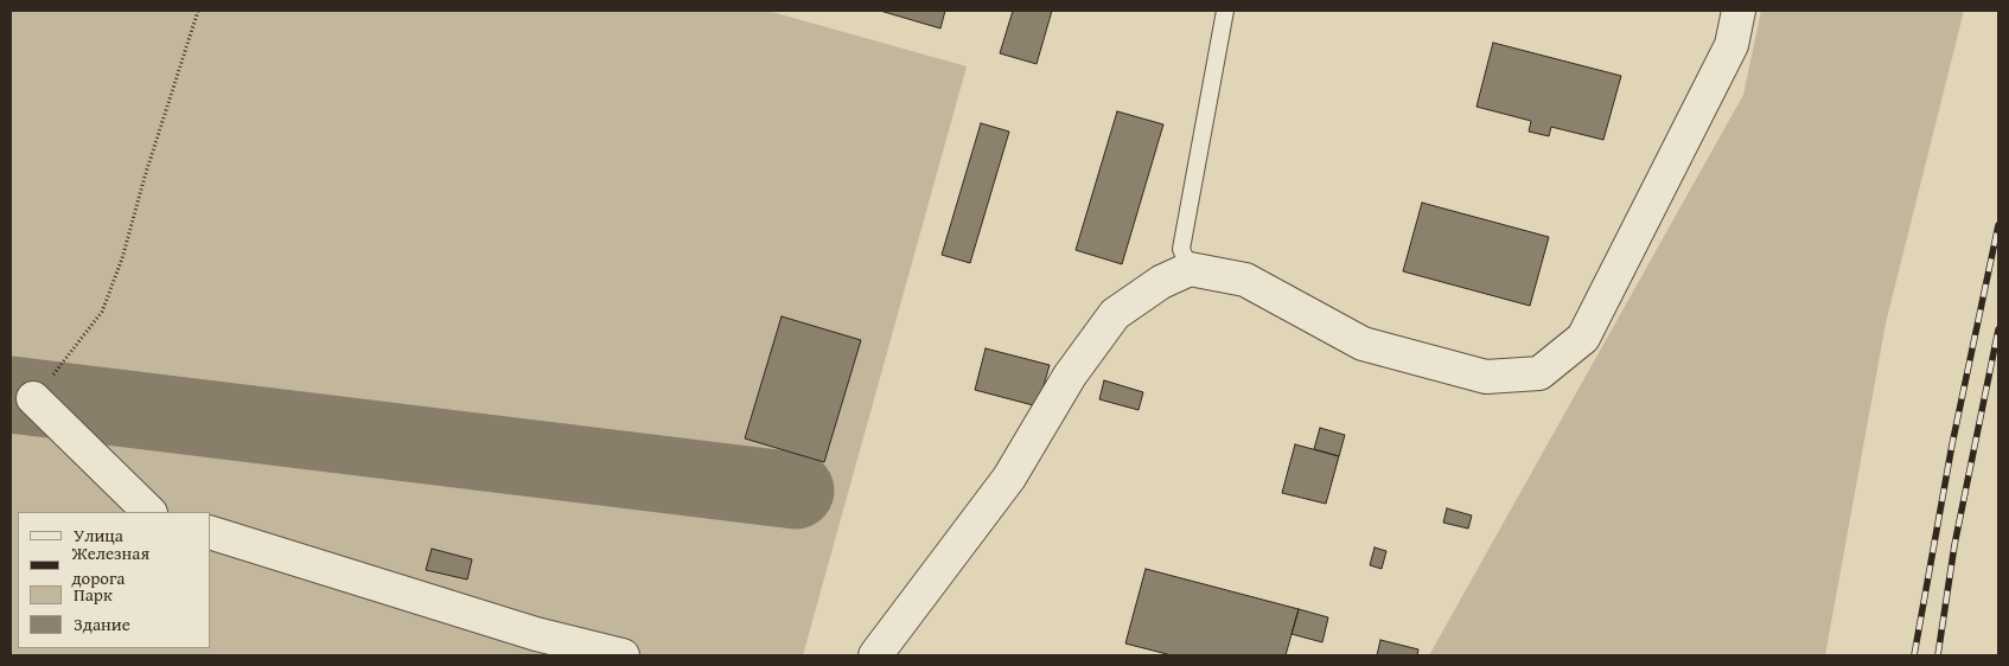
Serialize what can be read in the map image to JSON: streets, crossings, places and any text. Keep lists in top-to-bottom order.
{
  "legend": [
    "Улица",
    "Железная дорога",
    "Парк",
    "Здание"
  ]
}
